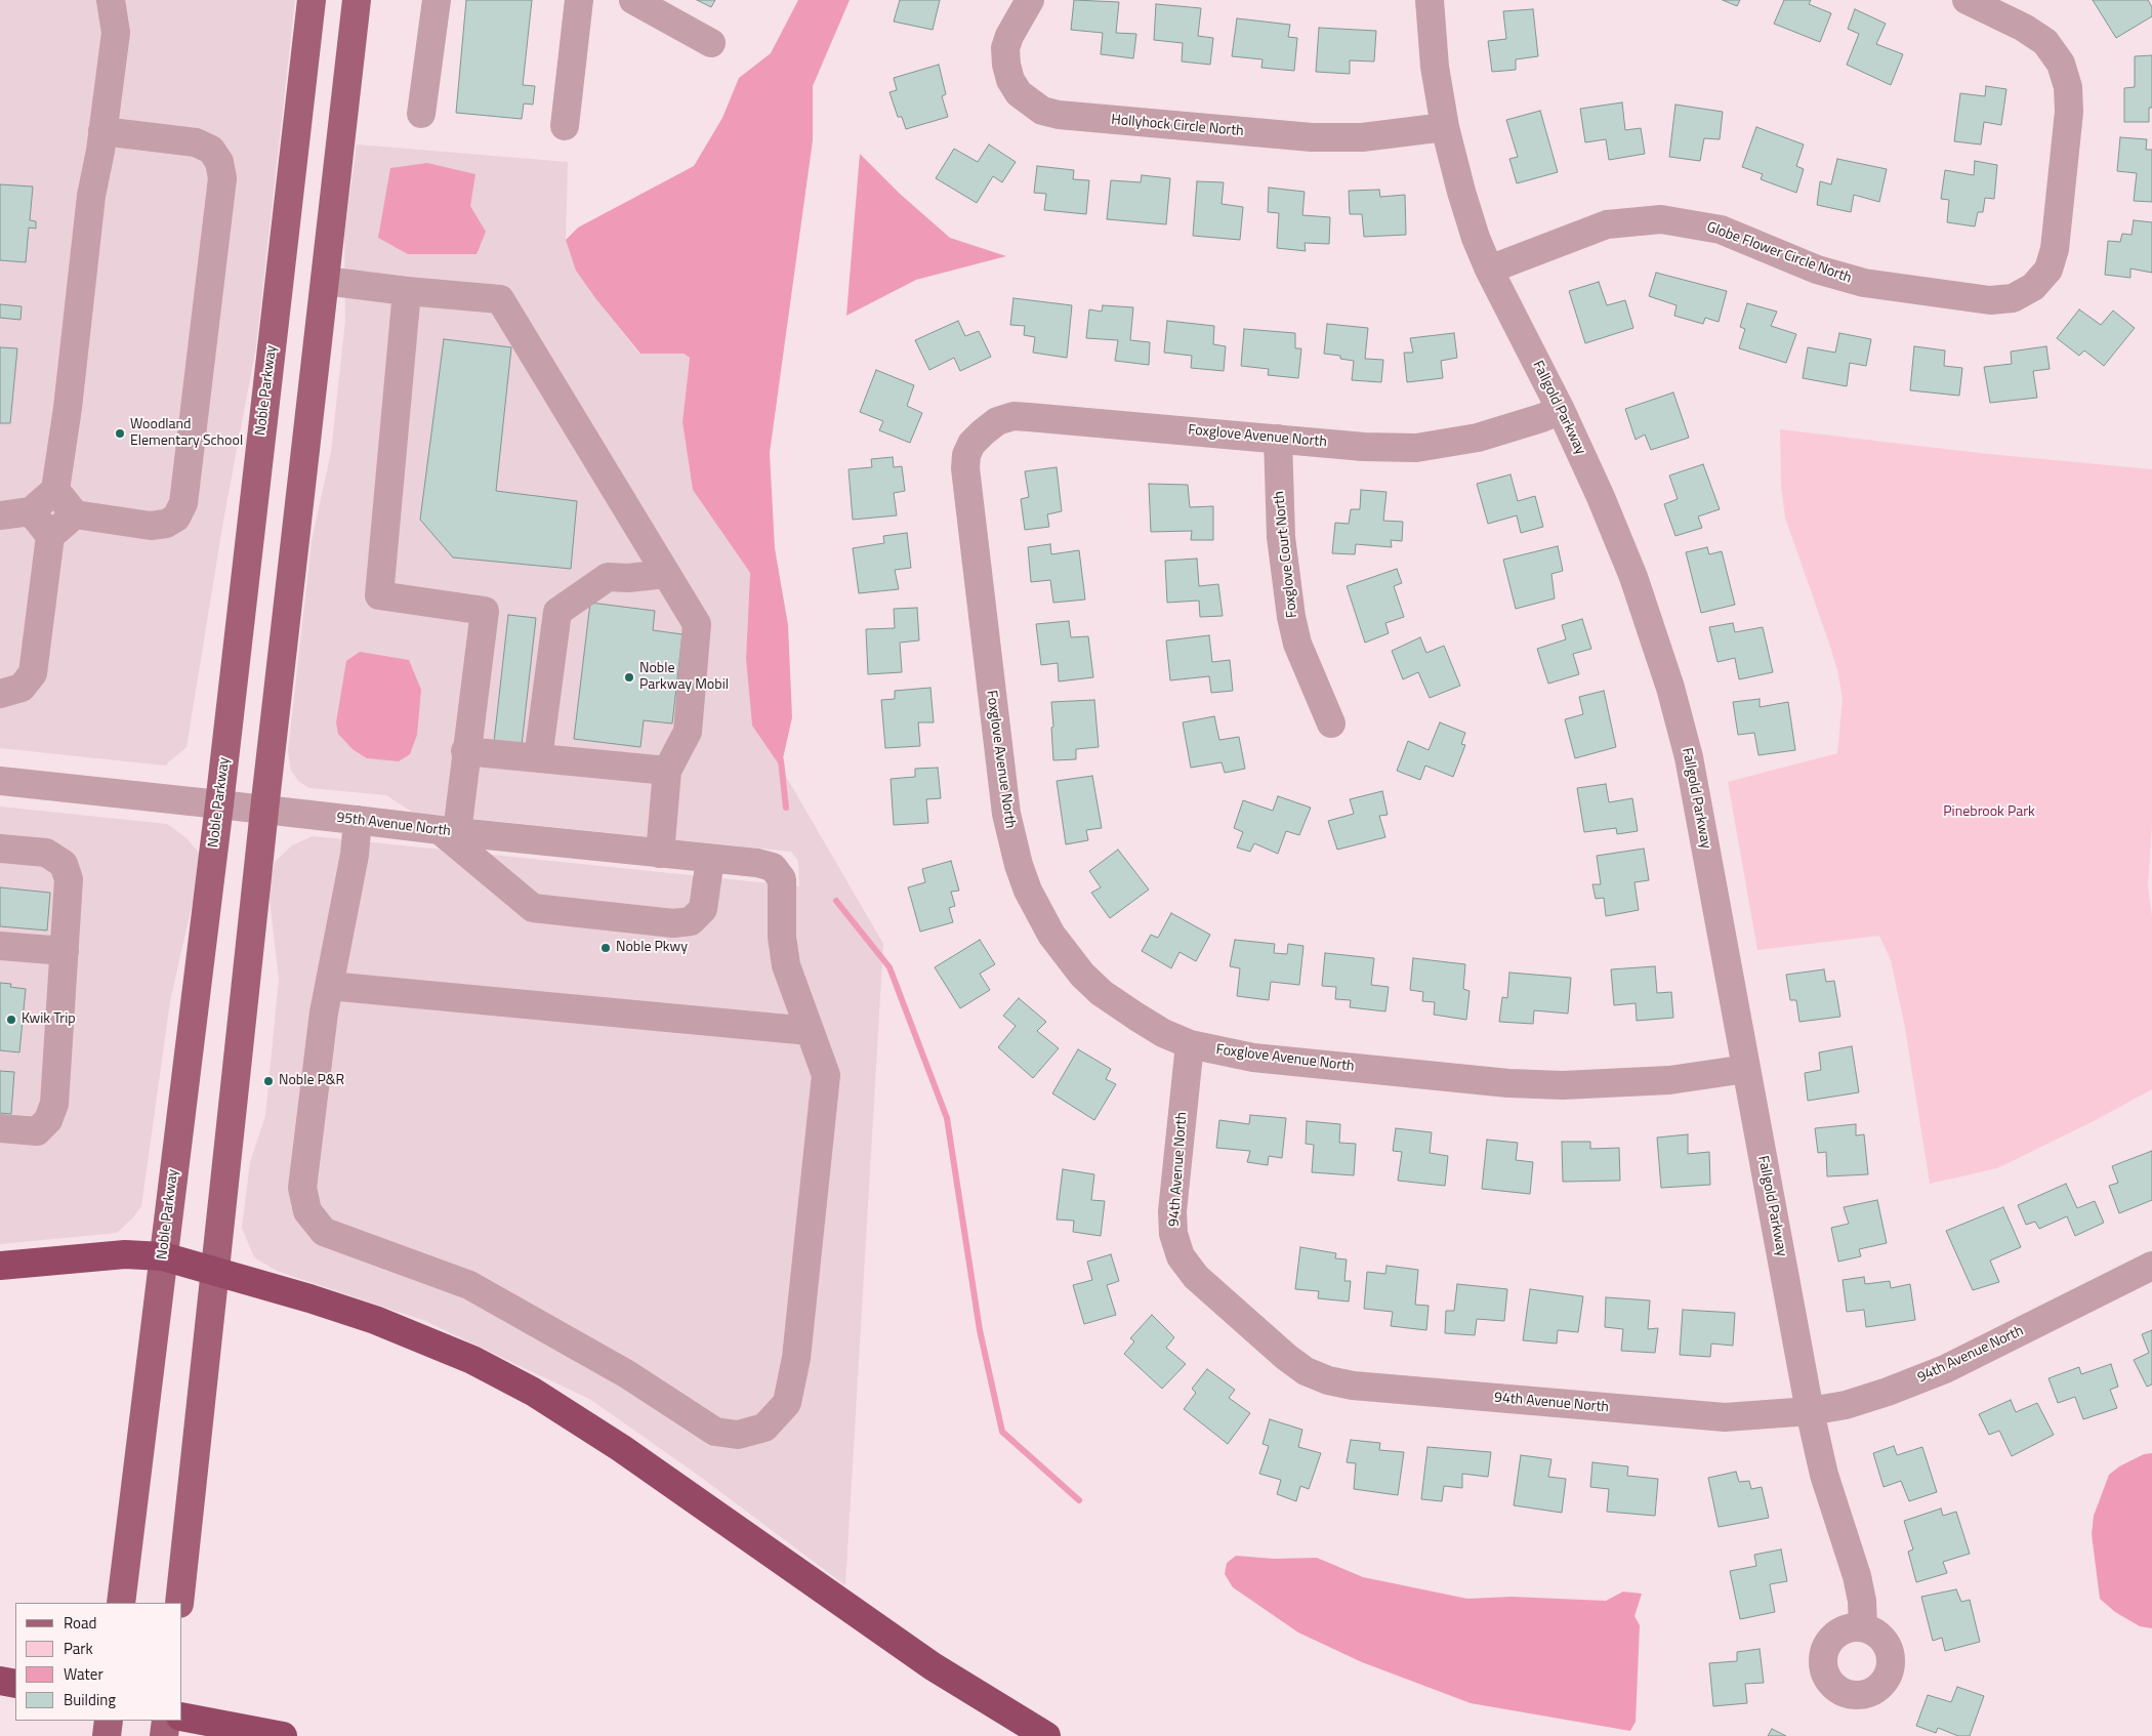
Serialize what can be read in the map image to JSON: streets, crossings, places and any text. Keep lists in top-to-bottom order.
{
  "streets": {
    "main road": ["Noble Parkway"],
    "street": [
      "Hollyhock Circle North",
      "Globe Flower Circle North",
      "Fallgold Parkway",
      "Foxglove Avenue North",
      "Foxglove Court North",
      "95th Avenue North",
      "94th Avenue North"
    ]
  },
  "crossings": [
    ["Hollyhock Circle North", "Fallgold Parkway"],
    ["Globe Flower Circle North", "Fallgold Parkway"],
    ["Noble Parkway", "95th Avenue North"],
    ["Fallgold Parkway", "Foxglove Avenue North"],
    ["Fallgold Parkway", "94th Avenue North"],
    ["Foxglove Avenue North", "Foxglove Court North"],
    ["Foxglove Avenue North", "94th Avenue North"]
  ],
  "parks": ["Pinebrook Park"],
  "places": [
    "Woodland Elementary School",
    "Noble Parkway Mobil",
    "Noble Pkwy",
    "Kwik Trip",
    "Noble P&R"
  ],
  "legend": [
    "Road",
    "Park",
    "Water",
    "Building"
  ]
}
